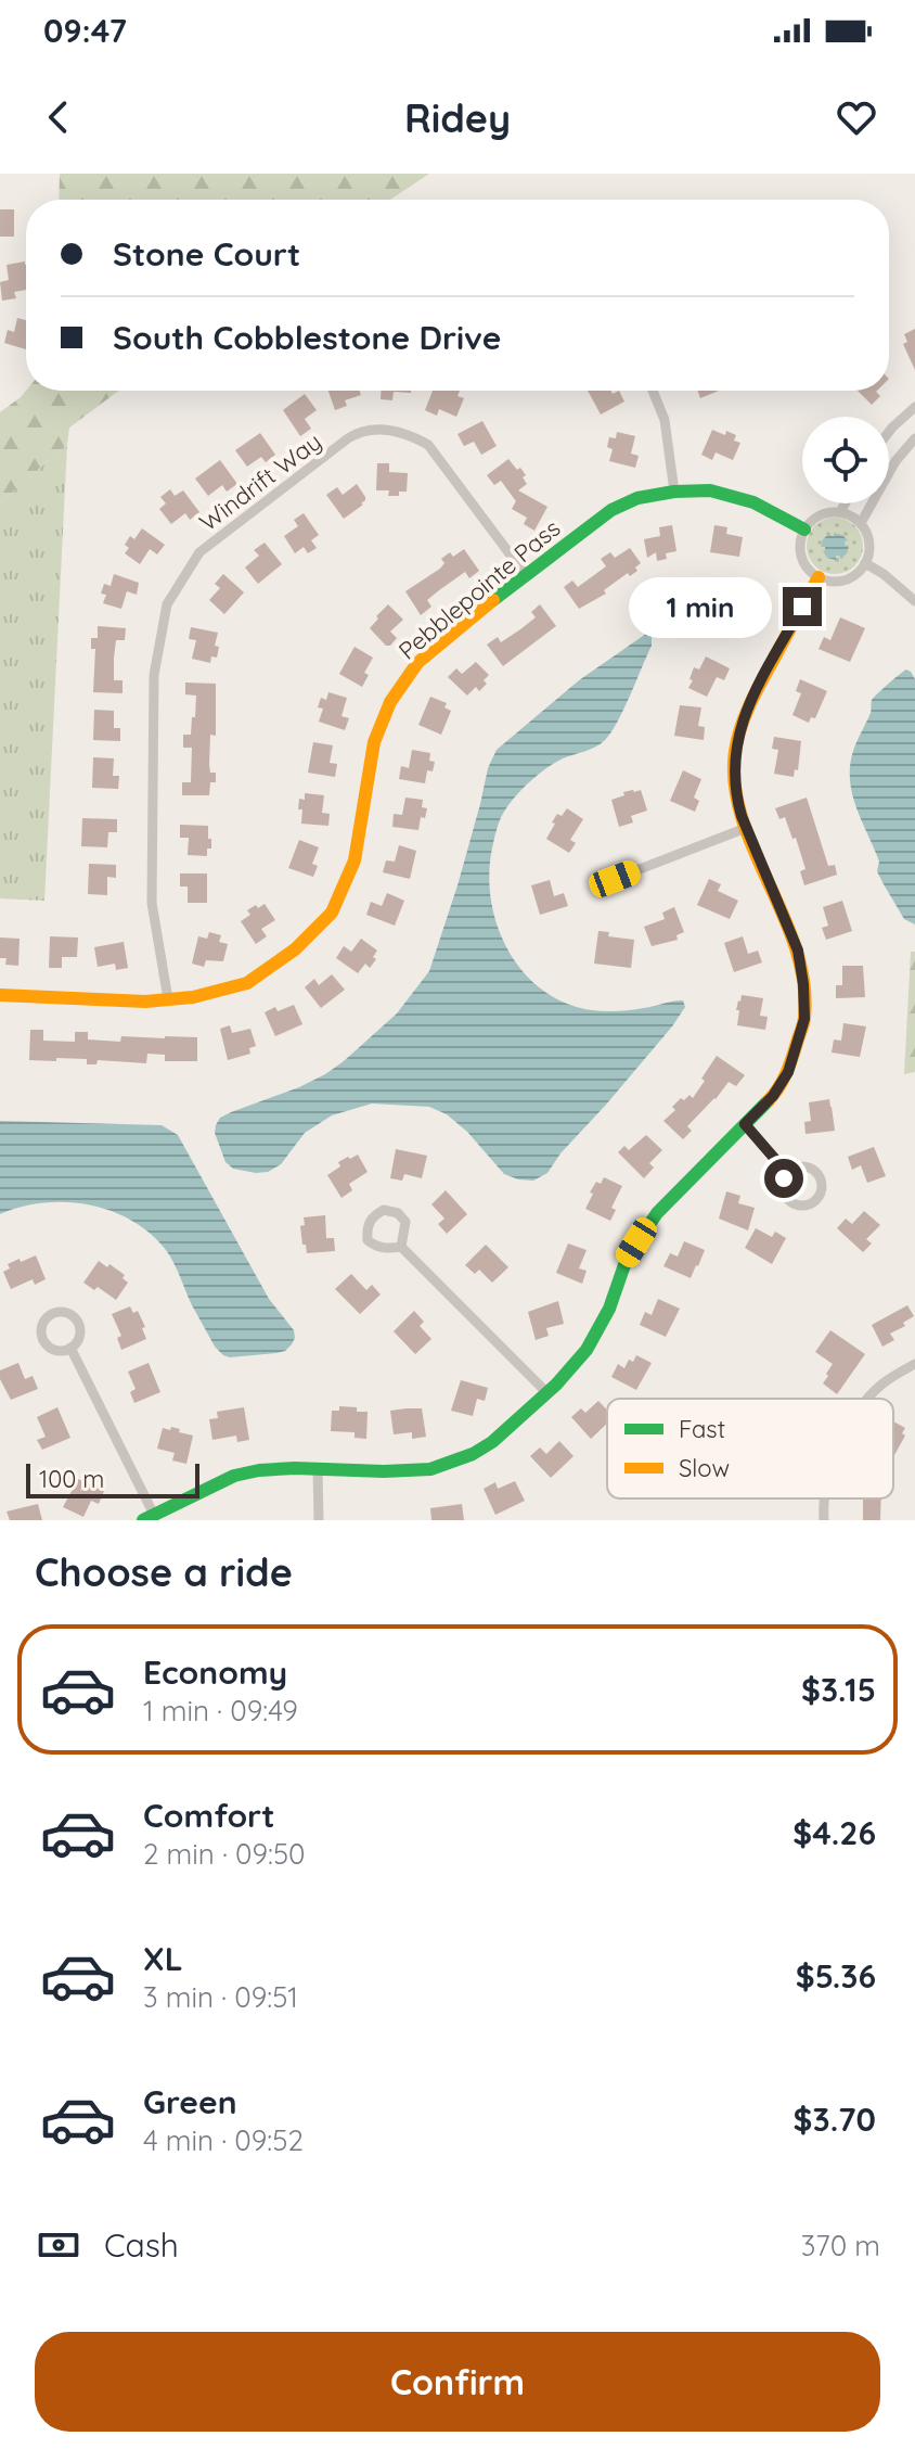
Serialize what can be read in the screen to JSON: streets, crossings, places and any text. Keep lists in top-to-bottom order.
{
  "streets": {
    "street": ["Windrift Way", "Pebblepointe Pass"]
  },
  "crossings": [
    ["Windrift Way", "Pebblepointe Pass"]
  ],
  "legend": ["Fast", "Slow"],
  "scale_bar": "100 m",
  "page": {
    "status": "09:47",
    "header": "Ridey",
    "banner": ["Stone Court", "South Cobblestone Drive"],
    "bubble": "1 min",
    "scale": "100 m",
    "heading": "Choose a ride",
    "list": [
      {
        "name": "Economy",
        "note": "1 min · 09:49",
        "value": "$3.15"
      },
      {
        "name": "Comfort",
        "note": "2 min · 09:50",
        "value": "$4.26"
      },
      {
        "name": "XL",
        "note": "3 min · 09:51",
        "value": "$5.36"
      },
      {
        "name": "Green",
        "note": "4 min · 09:52",
        "value": "$3.70"
      }
    ],
    "pay": ["Cash", "370 m"],
    "buttons": "Confirm"
  }
}
